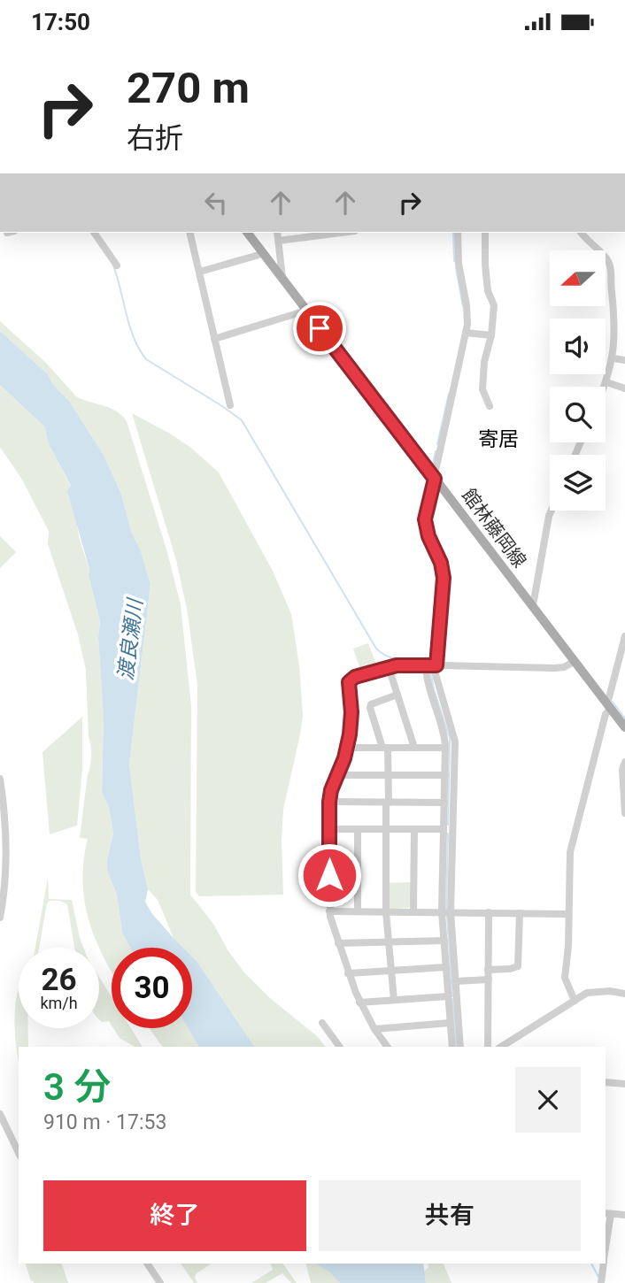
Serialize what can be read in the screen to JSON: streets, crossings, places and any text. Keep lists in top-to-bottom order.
{
  "streets": {
    "main road": ["館林藤岡線"]
  },
  "districts": ["寄居"],
  "water": ["渡良瀬川"],
  "north": "left",
  "page": {
    "status": "17:50",
    "turn": ["270 m", "右折"],
    "speed": "26 km/h",
    "limit": "30",
    "heading": ["3 分", "910 m · 17:53"],
    "buttons": ["終了", "共有"]
  }
}
